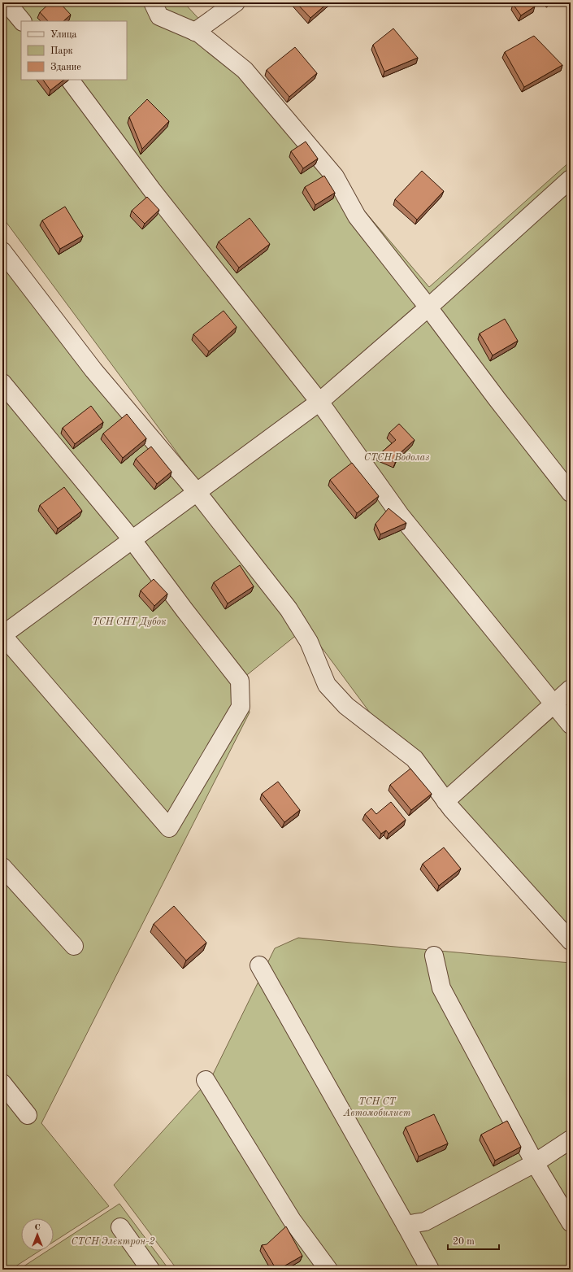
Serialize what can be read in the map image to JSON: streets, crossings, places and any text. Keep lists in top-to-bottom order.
{
  "parks": [
    "СТСН Водолаз",
    "ТСН СНТ Дубок",
    "ТСН СТ Автомобилист",
    "СТСН Электрон-2"
  ],
  "legend": ["Улица", "Парк", "Здание"],
  "scale_bar": "20 m",
  "north": "top"
}
